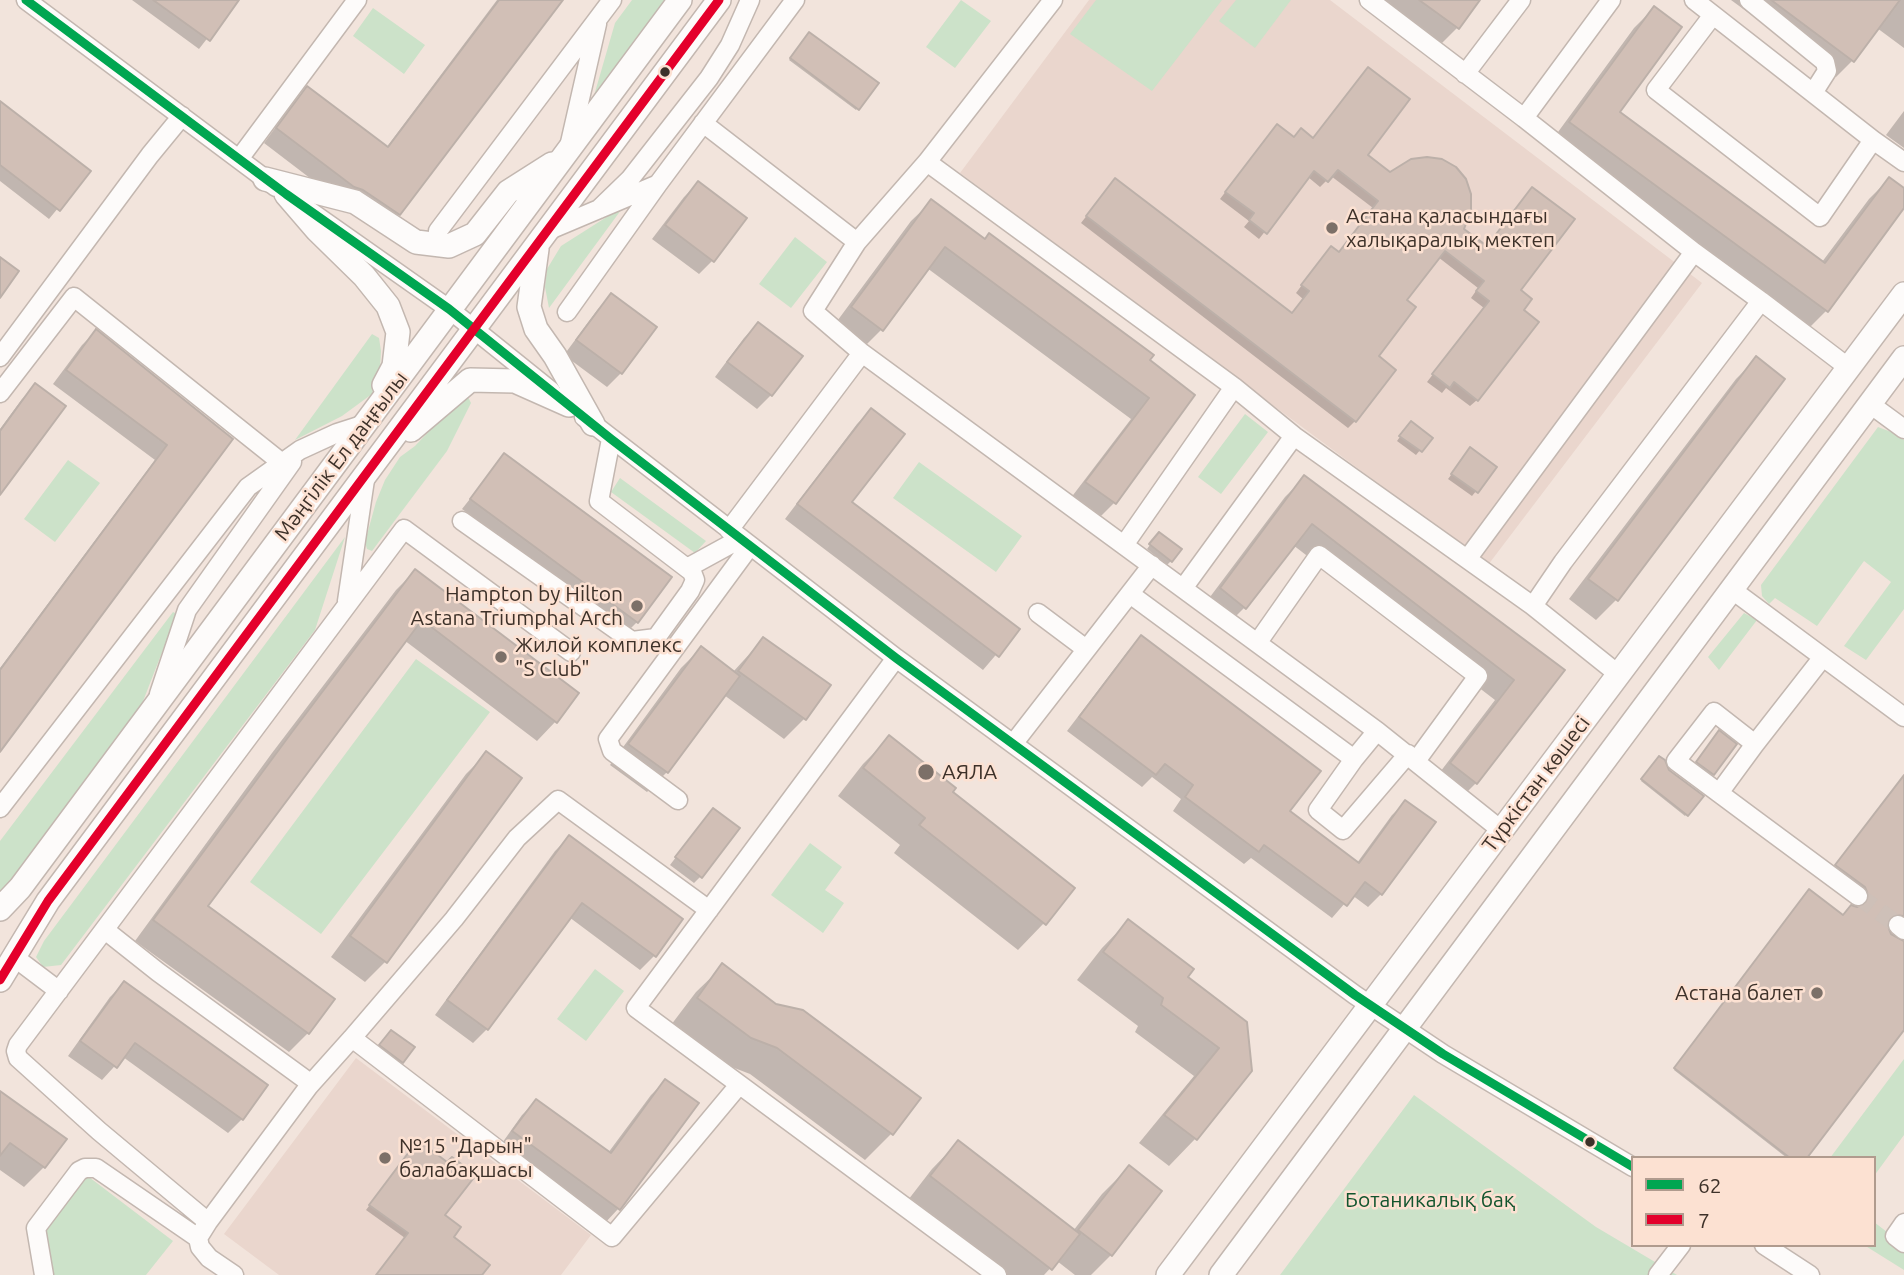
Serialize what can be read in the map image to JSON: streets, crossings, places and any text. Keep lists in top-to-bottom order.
{
  "streets": {
    "main road": ["Мәңгілік Ел даңғылы", "Түркістан көшесі"]
  },
  "parks": ["Ботаникалық бақ"],
  "places": [
    "Астана қаласындағы халықаралық мектеп",
    "Hampton by Hilton Astana Triumphal Arch",
    "Жилой комплекс \"S Club\"",
    "АЯЛА",
    "Астана балет",
    "№15 \"Дарын\" балабақшасы"
  ],
  "lines": ["transit line 62", "transit line 7"],
  "legend": ["62", "7"]
}
